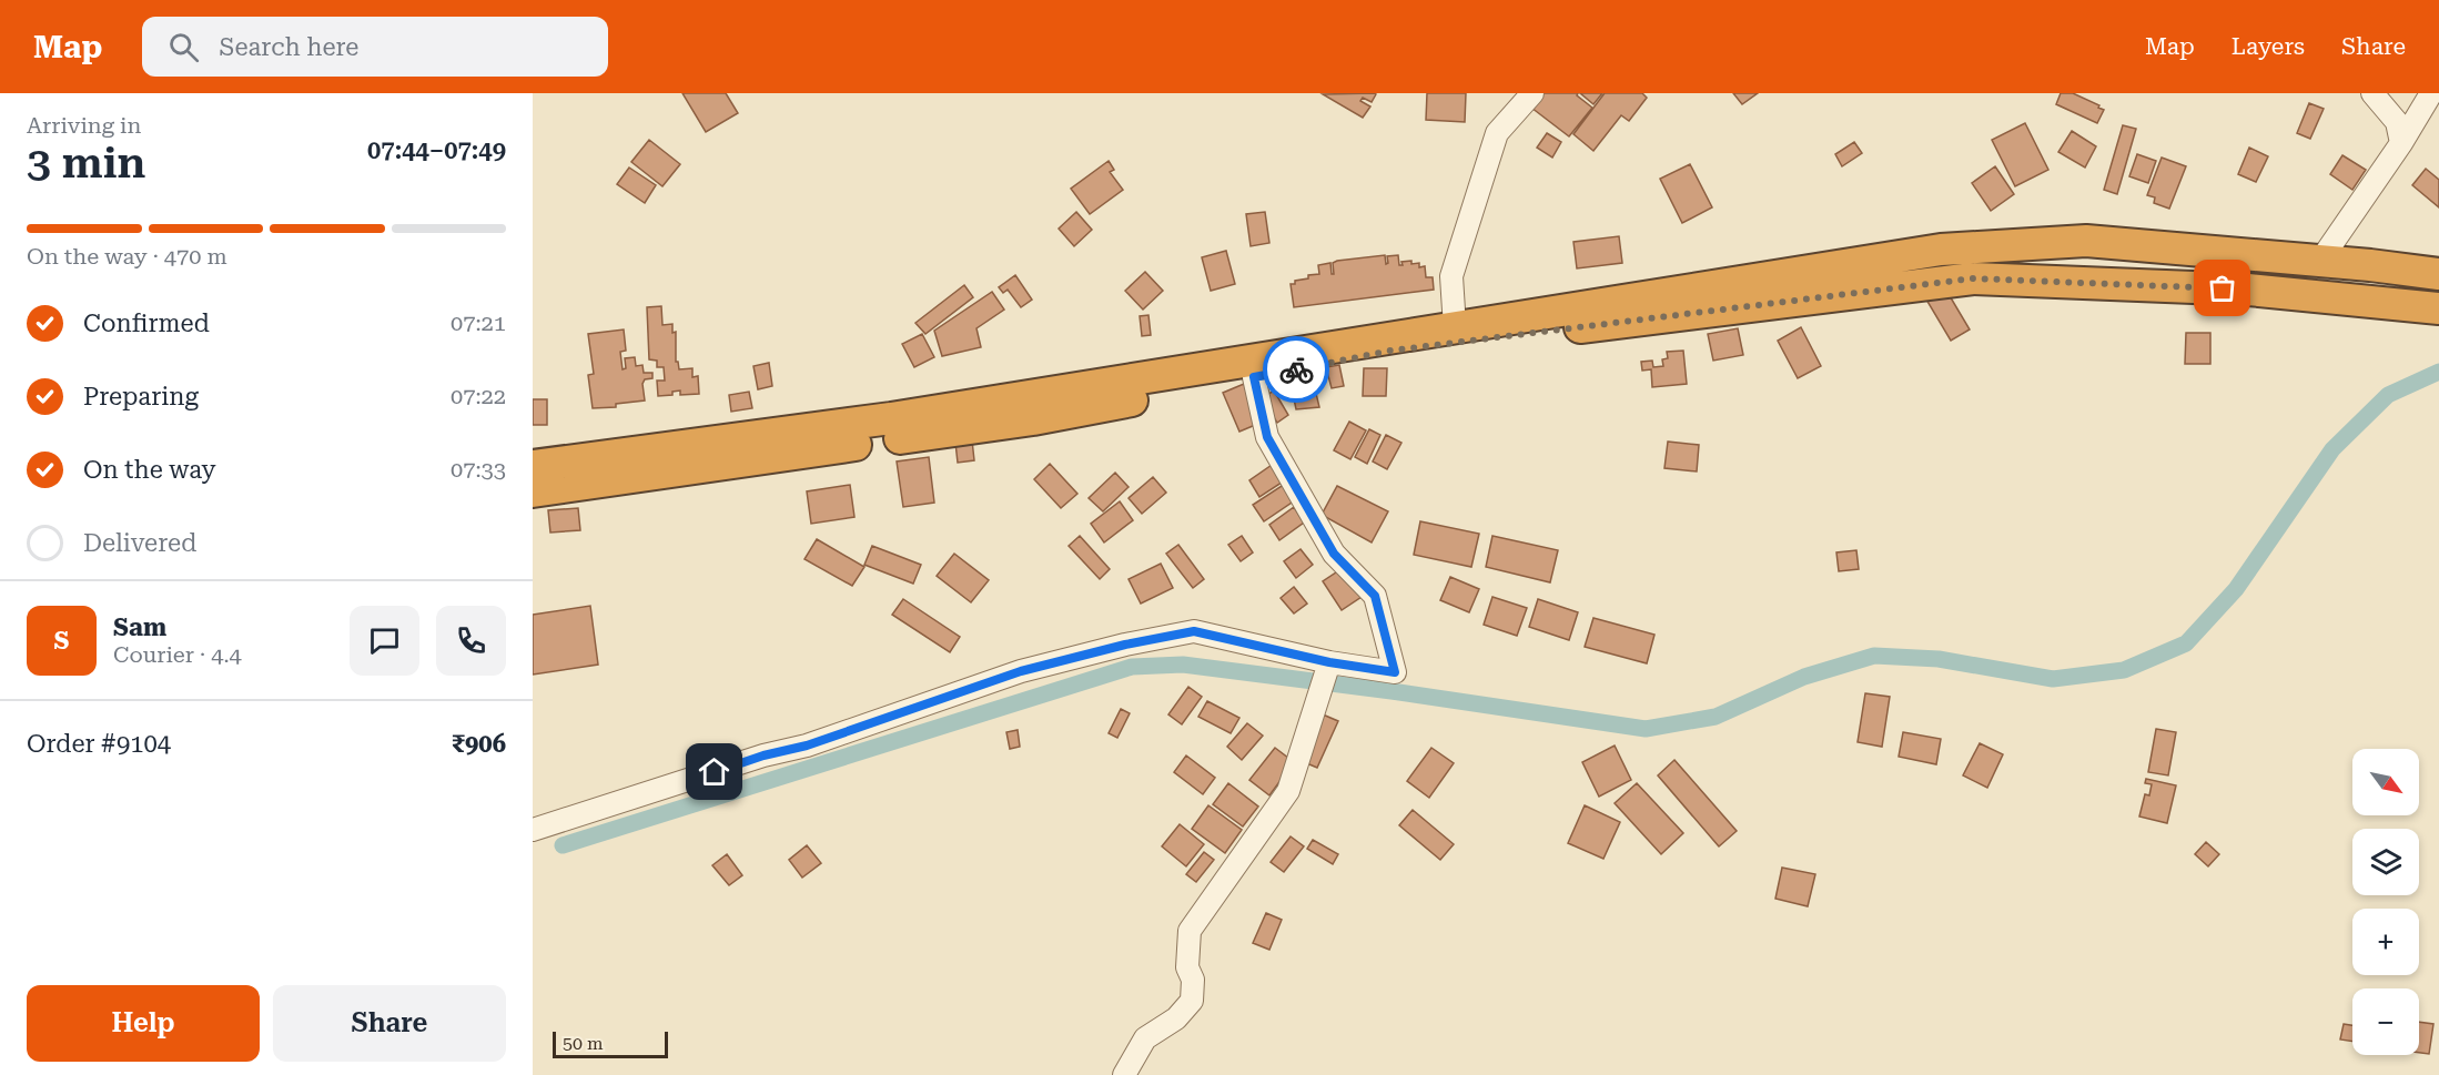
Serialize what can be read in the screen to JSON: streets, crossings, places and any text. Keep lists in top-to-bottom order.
{
  "scale_bar": "50 m",
  "north": "bottom right",
  "page": {
    "header": "Map",
    "search": "Search here",
    "nav": ["Map", "Layers", "Share"],
    "heading": ["3 min", "Arriving in", "07:44–07:49"],
    "panel": [
      "Sam",
      "Courier · 4.4",
      "Order #9104",
      "₹906"
    ],
    "bar": "On the way · 470 m",
    "list": [
      ["Confirmed", "07:21"],
      ["Preparing", "07:22"],
      ["On the way", "07:33"],
      "Delivered"
    ],
    "round": "S",
    "map_buttons": ["+", "−"],
    "buttons": ["Help", "Share"],
    "scale": "50 m"
  }
}
